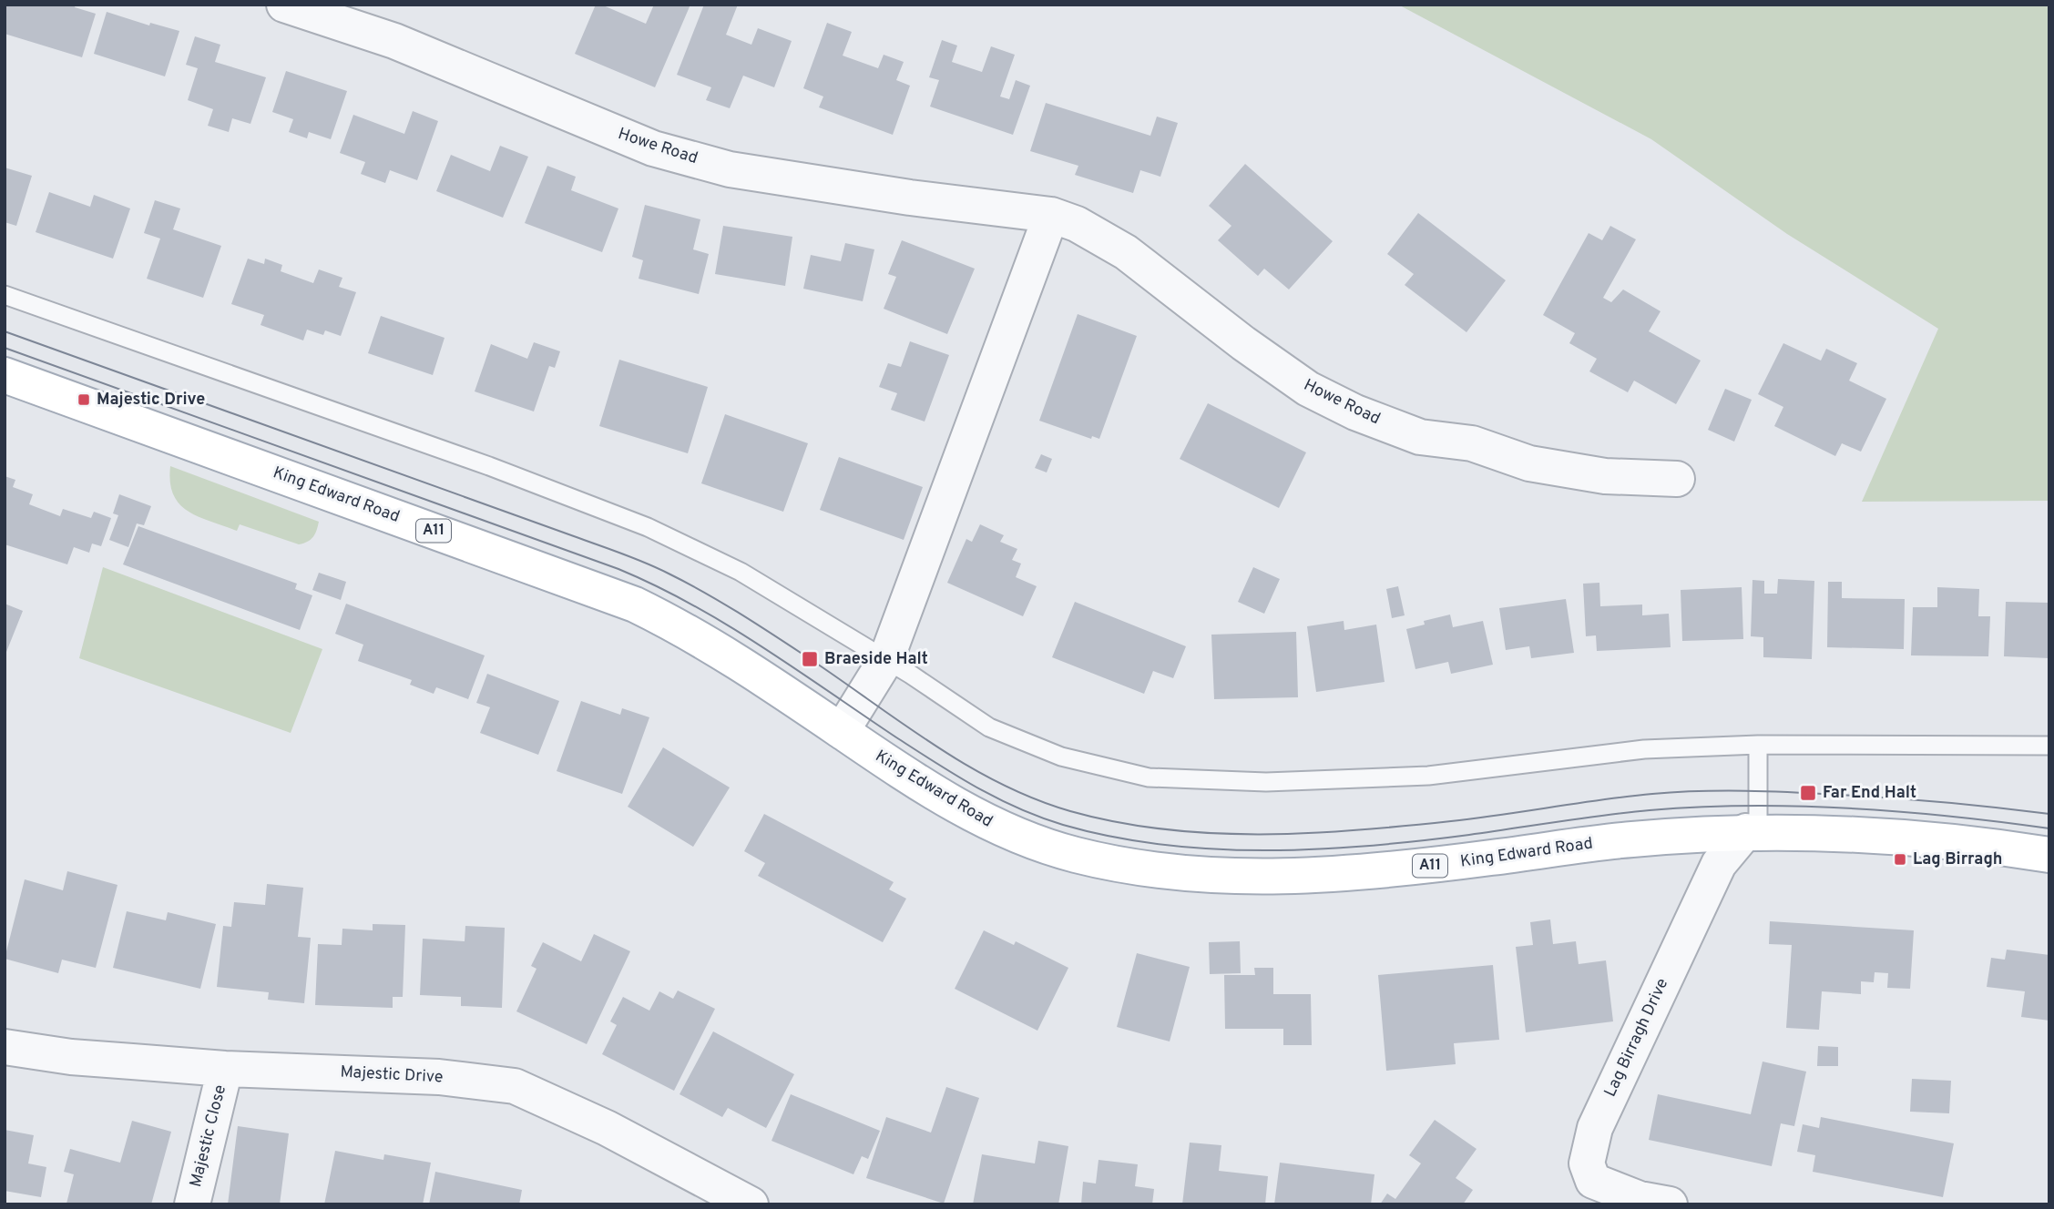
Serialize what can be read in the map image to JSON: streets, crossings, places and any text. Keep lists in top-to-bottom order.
{
  "streets": {
    "main road": ["King Edward Road", "A11"],
    "street": [
      "Howe Road",
      "Lag Birragh Drive",
      "Majestic Drive",
      "Majestic Close"
    ]
  },
  "crossings": [
    ["King Edward Road", "Lag Birragh Drive"],
    ["Majestic Drive", "Majestic Close"]
  ],
  "places": {
    "transit": [
      "Majestic Drive",
      "Braeside Halt",
      "Far End Halt",
      "Lag Birragh"
    ]
  }
}
